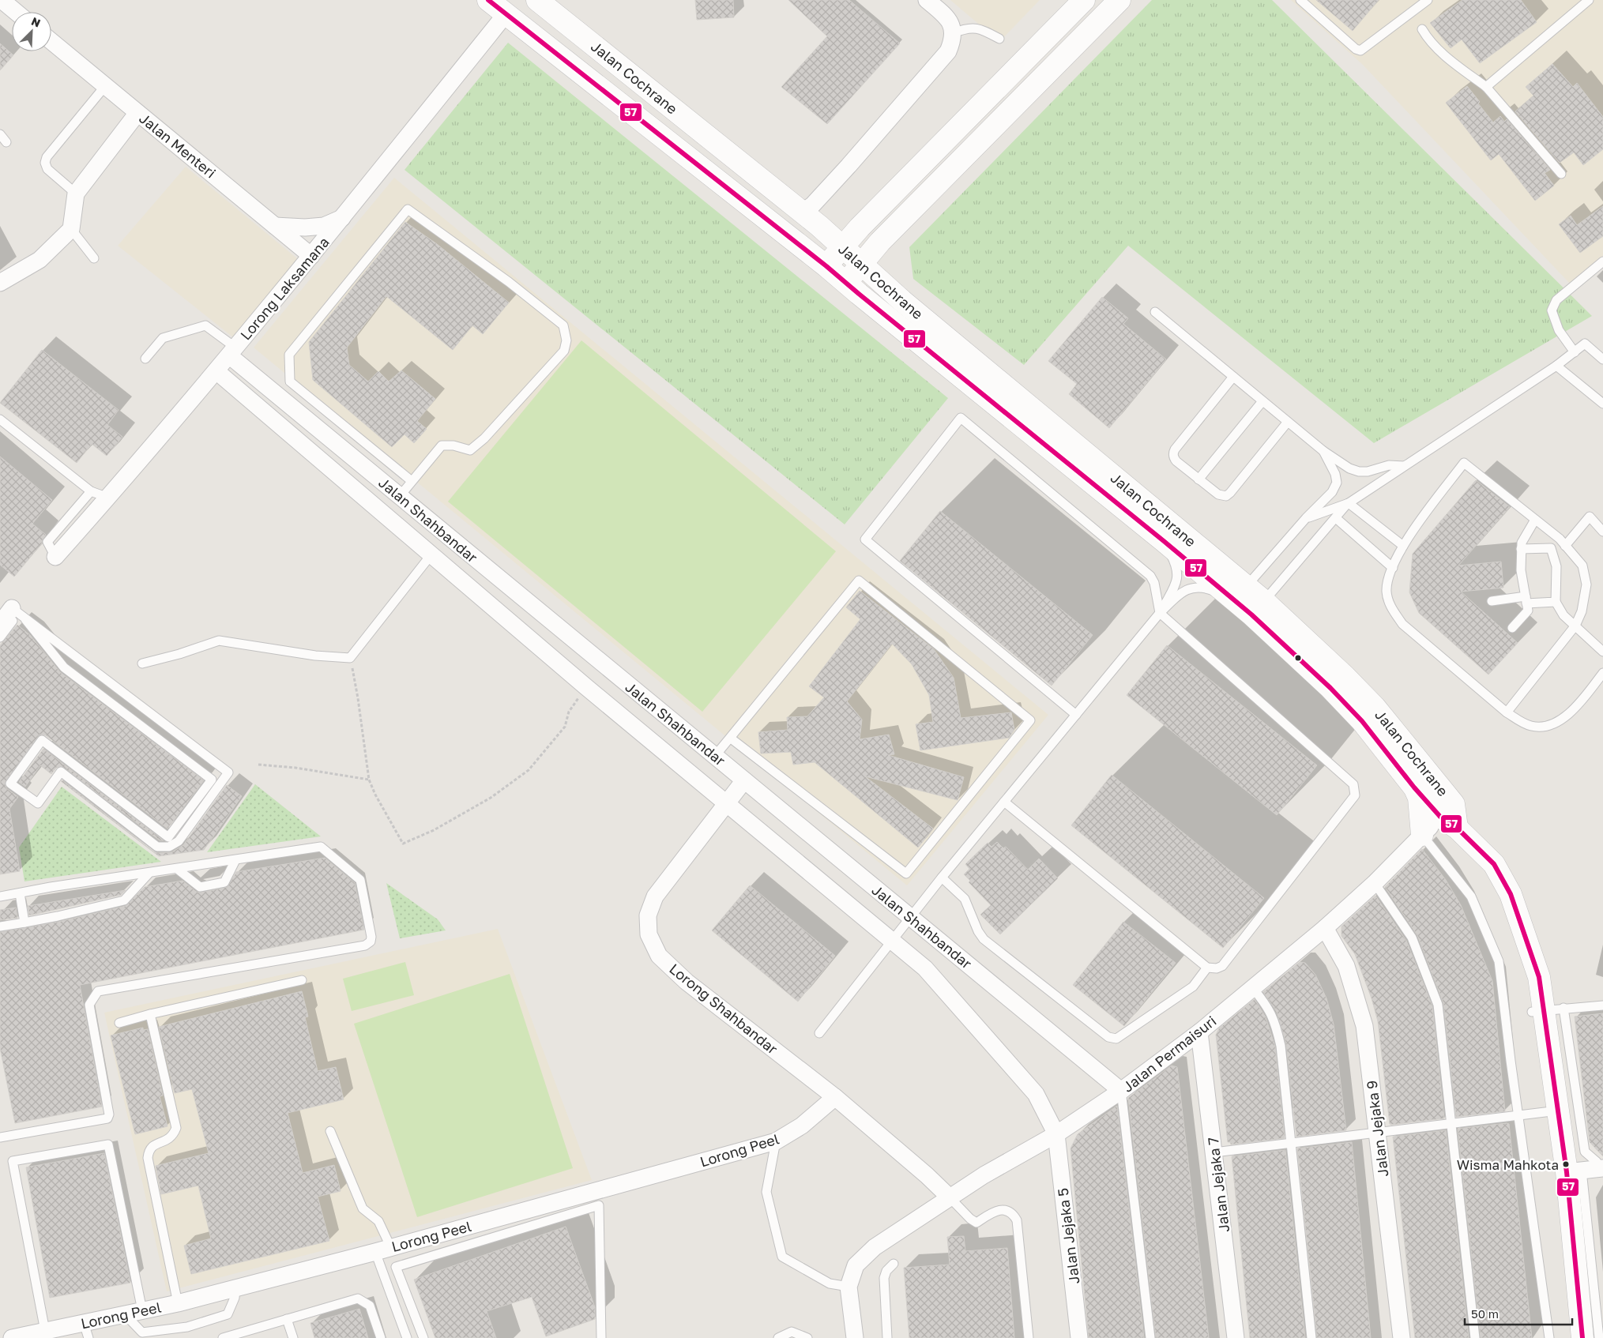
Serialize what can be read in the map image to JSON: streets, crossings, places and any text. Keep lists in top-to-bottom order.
{
  "streets": {
    "street": [
      "Jalan Cochrane",
      "Jalan Menteri",
      "Lorong Laksamana",
      "Jalan Shahbandar",
      "Lorong Shahbandar",
      "Jalan Permaisuri",
      "Jalan Jejaka 9",
      "Lorong Peel",
      "Jalan Jejaka 7",
      "Jalan Jejaka 5"
    ]
  },
  "crossings": [
    ["Jalan Cochrane", "Lorong Laksamana"],
    ["Jalan Cochrane", "Jalan Permaisuri"],
    ["Jalan Menteri", "Lorong Laksamana"],
    ["Lorong Laksamana", "Jalan Shahbandar"],
    ["Jalan Shahbandar", "Lorong Shahbandar"],
    ["Jalan Shahbandar", "Jalan Permaisuri"],
    ["Jalan Shahbandar", "Jalan Jejaka 5"],
    ["Lorong Shahbandar", "Jalan Permaisuri"],
    ["Lorong Shahbandar", "Lorong Peel"],
    ["Jalan Permaisuri", "Jalan Jejaka 9"],
    ["Jalan Permaisuri", "Jalan Jejaka 7"],
    ["Jalan Permaisuri", "Jalan Jejaka 5"]
  ],
  "places": ["Wisma Mahkota"],
  "lines": ["transit line 57"],
  "scale_bar": "50 m",
  "north": "top right"
}
